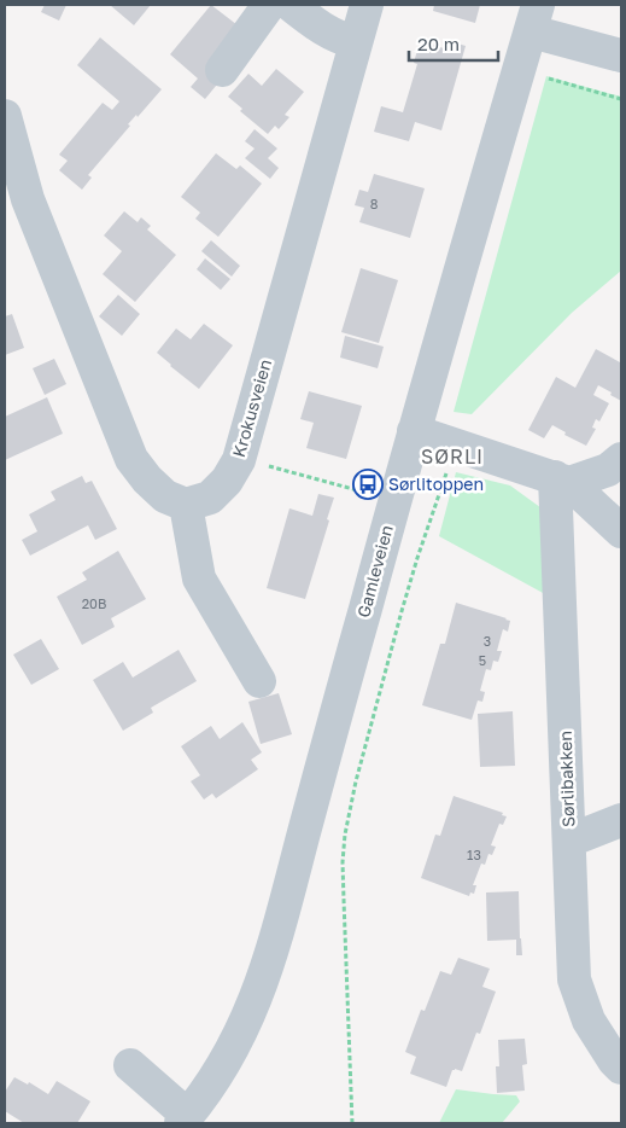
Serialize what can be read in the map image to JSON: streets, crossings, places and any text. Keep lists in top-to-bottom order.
{
  "streets": {
    "street": ["Krokusveien", "Gamleveien", "Sørlibakken"]
  },
  "districts": ["SØRLI"],
  "places": {
    "bus stop": ["Sørlitoppen"]
  },
  "house_numbers": [
    "8",
    "20B",
    "3",
    "5",
    "13"
  ],
  "scale_bar": "20 m"
}
